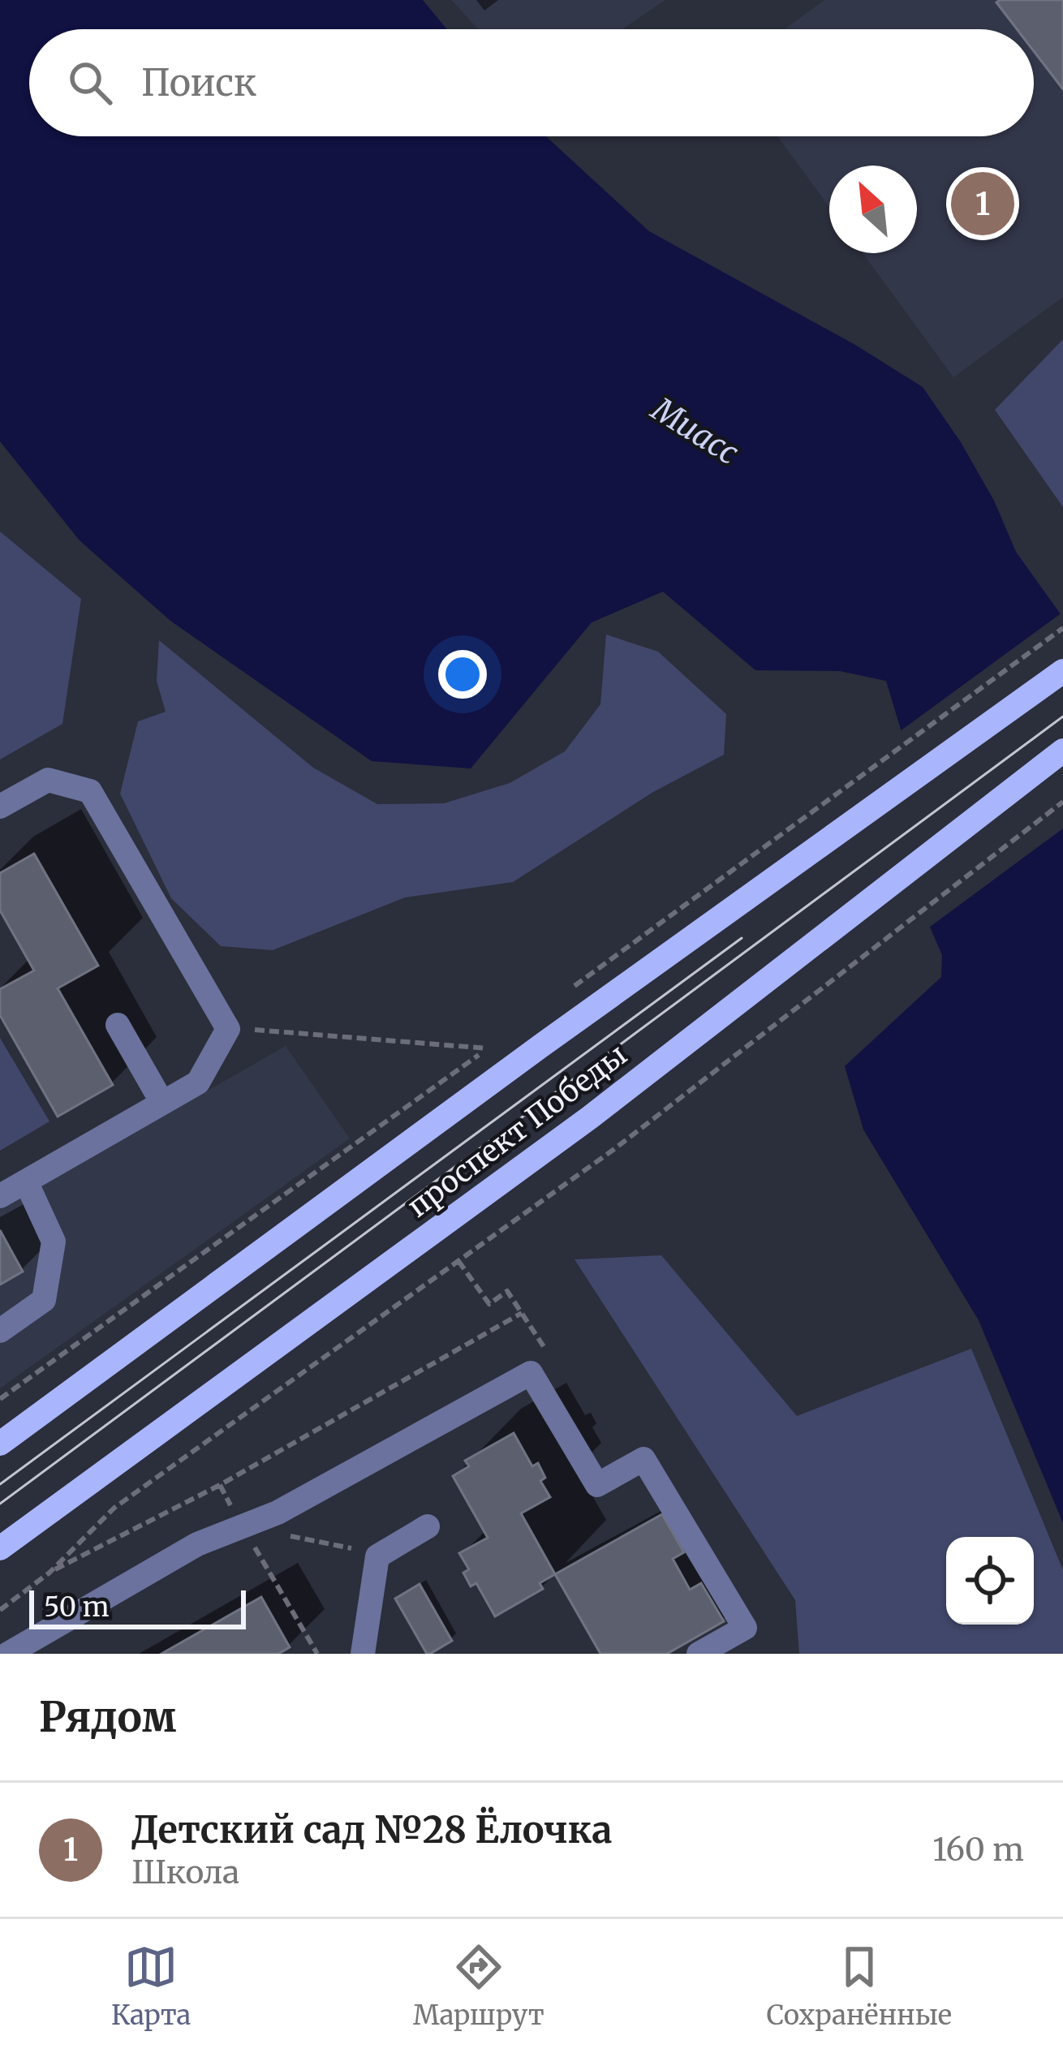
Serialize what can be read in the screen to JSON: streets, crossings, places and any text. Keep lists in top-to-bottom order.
{
  "streets": {
    "main road": ["проспект Победы"]
  },
  "water": ["Миасс"],
  "scale_bar": "50 m",
  "north": "top left",
  "page": {
    "search": "Поиск",
    "pins": "1",
    "scale": "50 m",
    "heading": "Рядом",
    "list": [
      {
        "mark": "1",
        "name": "Детский сад №28 Ёлочка",
        "note": "Школа",
        "value": "160 m"
      }
    ],
    "nav": ["Карта", "Маршрут", "Сохранённые"]
  }
}
